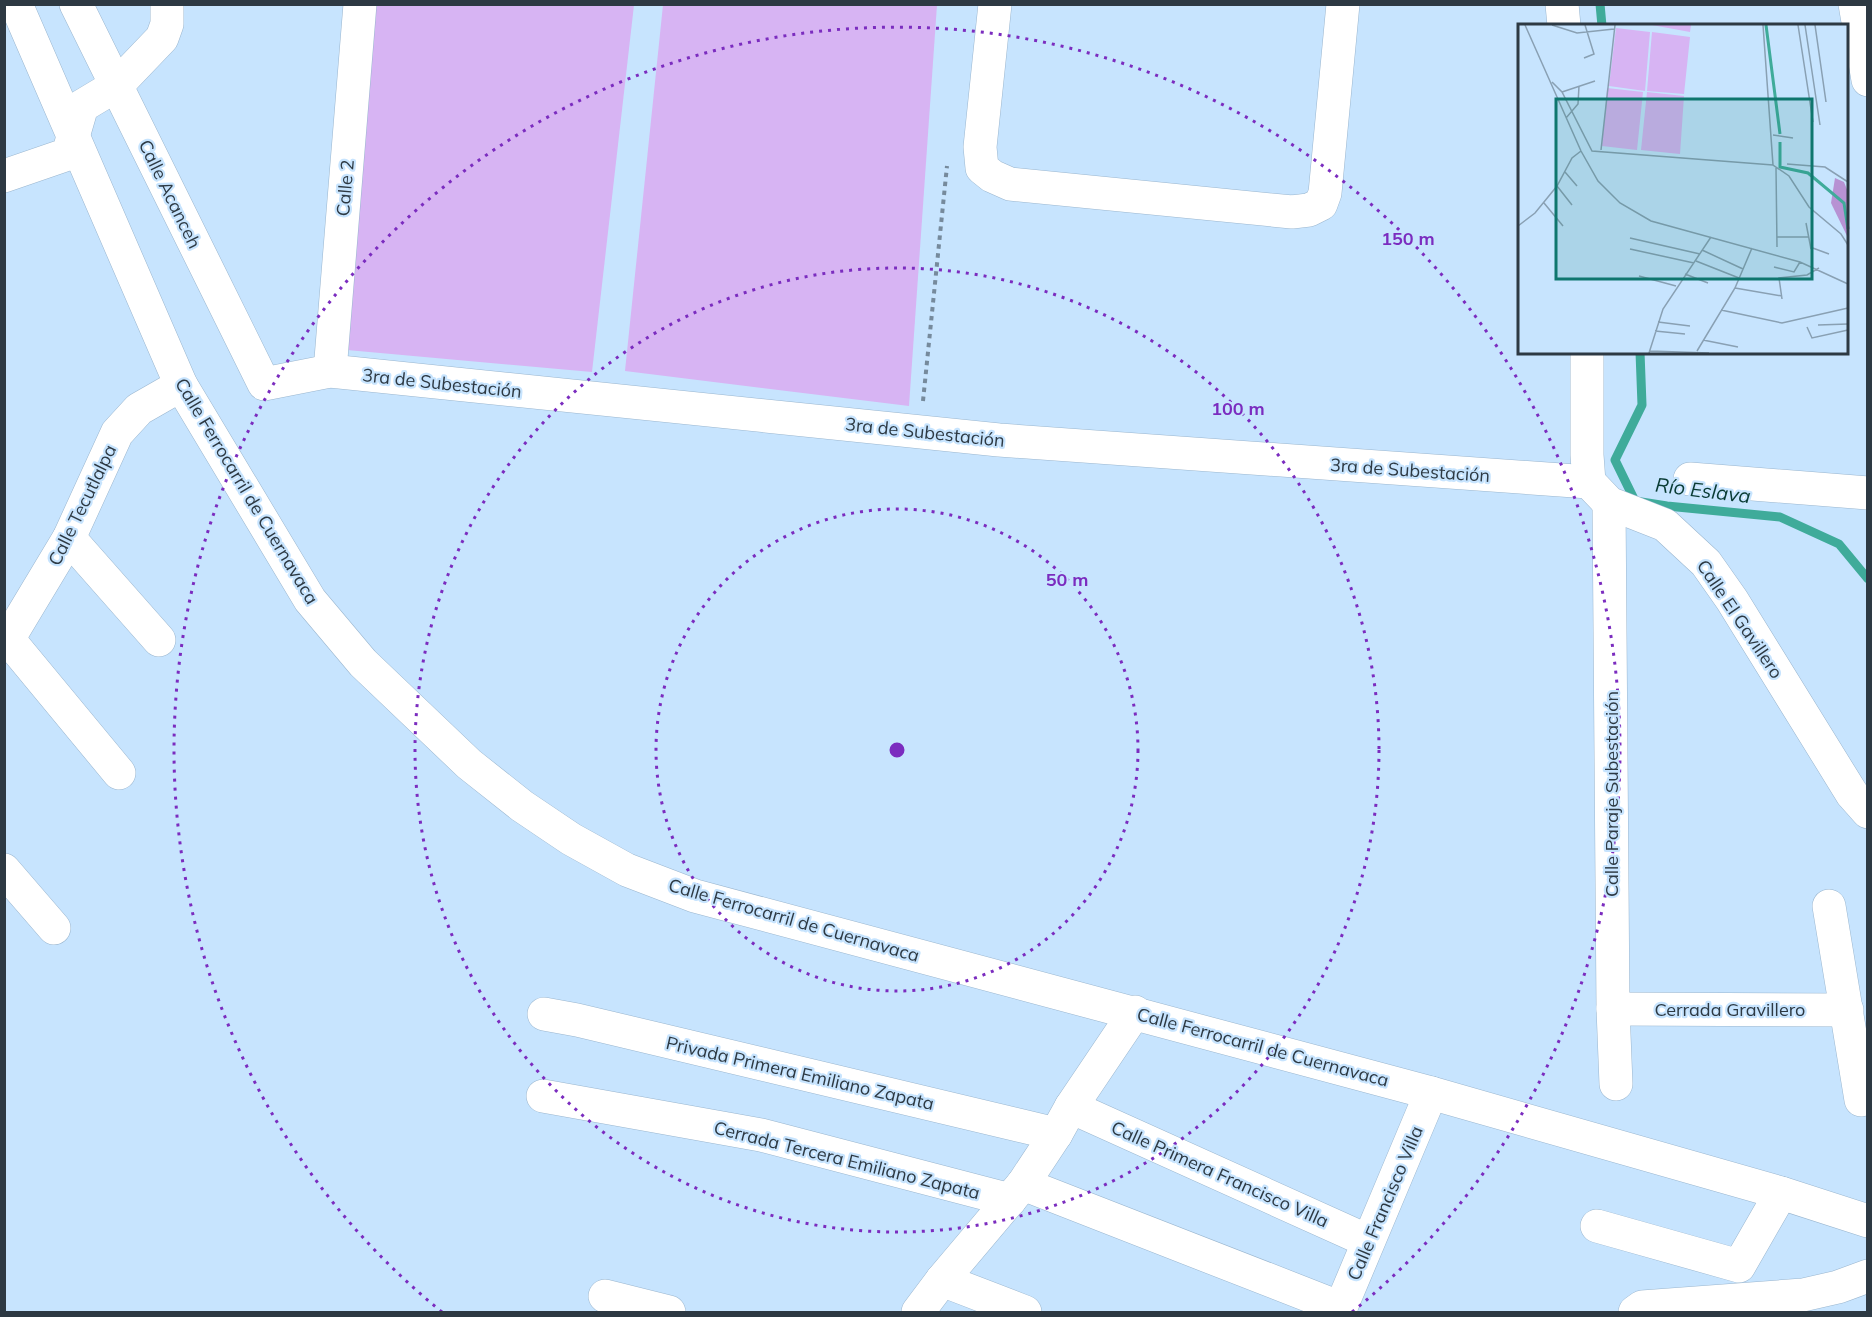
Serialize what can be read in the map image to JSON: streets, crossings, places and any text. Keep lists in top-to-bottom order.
{
  "streets": {
    "street": [
      "Calle 2",
      "Calle Acanceh",
      "3ra de Subestación",
      "Calle Ferrocarril de Cuernavaca",
      "Calle Tecutlalpa",
      "Calle El Gavillero",
      "Calle Paraje Subestación",
      "Cerrada Gravillero",
      "Privada Primera Emiliano Zapata",
      "Cerrada Tercera Emiliano Zapata",
      "Calle Primera Francisco Villa",
      "Calle Francisco Villa"
    ]
  },
  "crossings": [
    ["Calle 2", "3ra de Subestación"],
    ["Calle Acanceh", "3ra de Subestación"],
    ["3ra de Subestación", "Calle El Gavillero"],
    ["3ra de Subestación", "Calle Paraje Subestación"],
    ["Calle Ferrocarril de Cuernavaca", "Calle Tecutlalpa"],
    ["Calle Ferrocarril de Cuernavaca", "Calle Francisco Villa"],
    ["Calle El Gavillero", "Calle Paraje Subestación"],
    ["Calle Paraje Subestación", "Cerrada Gravillero"],
    ["Privada Primera Emiliano Zapata", "Calle Primera Francisco Villa"],
    ["Cerrada Tercera Emiliano Zapata", "Calle Francisco Villa"],
    ["Calle Primera Francisco Villa", "Calle Francisco Villa"]
  ],
  "water": ["Río Eslava"],
  "rings": ["150 m", "100 m", "50 m"]
}
